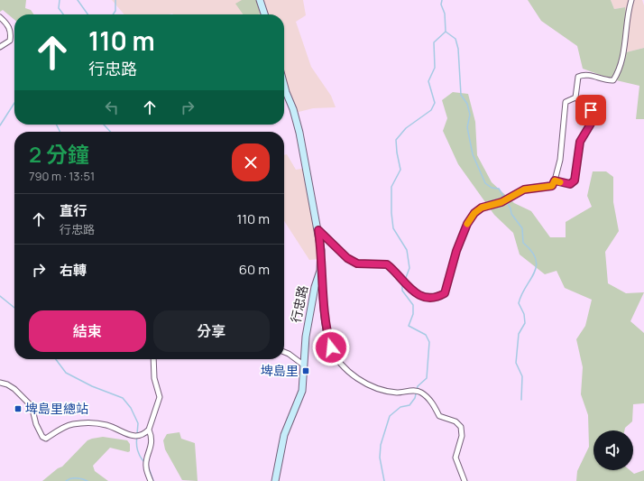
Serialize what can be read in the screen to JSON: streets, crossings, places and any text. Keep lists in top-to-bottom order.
{
  "streets": {
    "street": ["行忠路"]
  },
  "places": {
    "transit": ["埤島里", "埤島里總站"]
  },
  "page": {
    "turn": ["110 m", "行忠路"],
    "heading": ["2 分鐘", "790 m · 13:51"],
    "list": [
      {
        "name": "直行",
        "note": "行忠路",
        "value": "110 m"
      },
      {
        "name": "右轉",
        "value": "60 m"
      }
    ],
    "buttons": ["結束", "分享"]
  }
}
